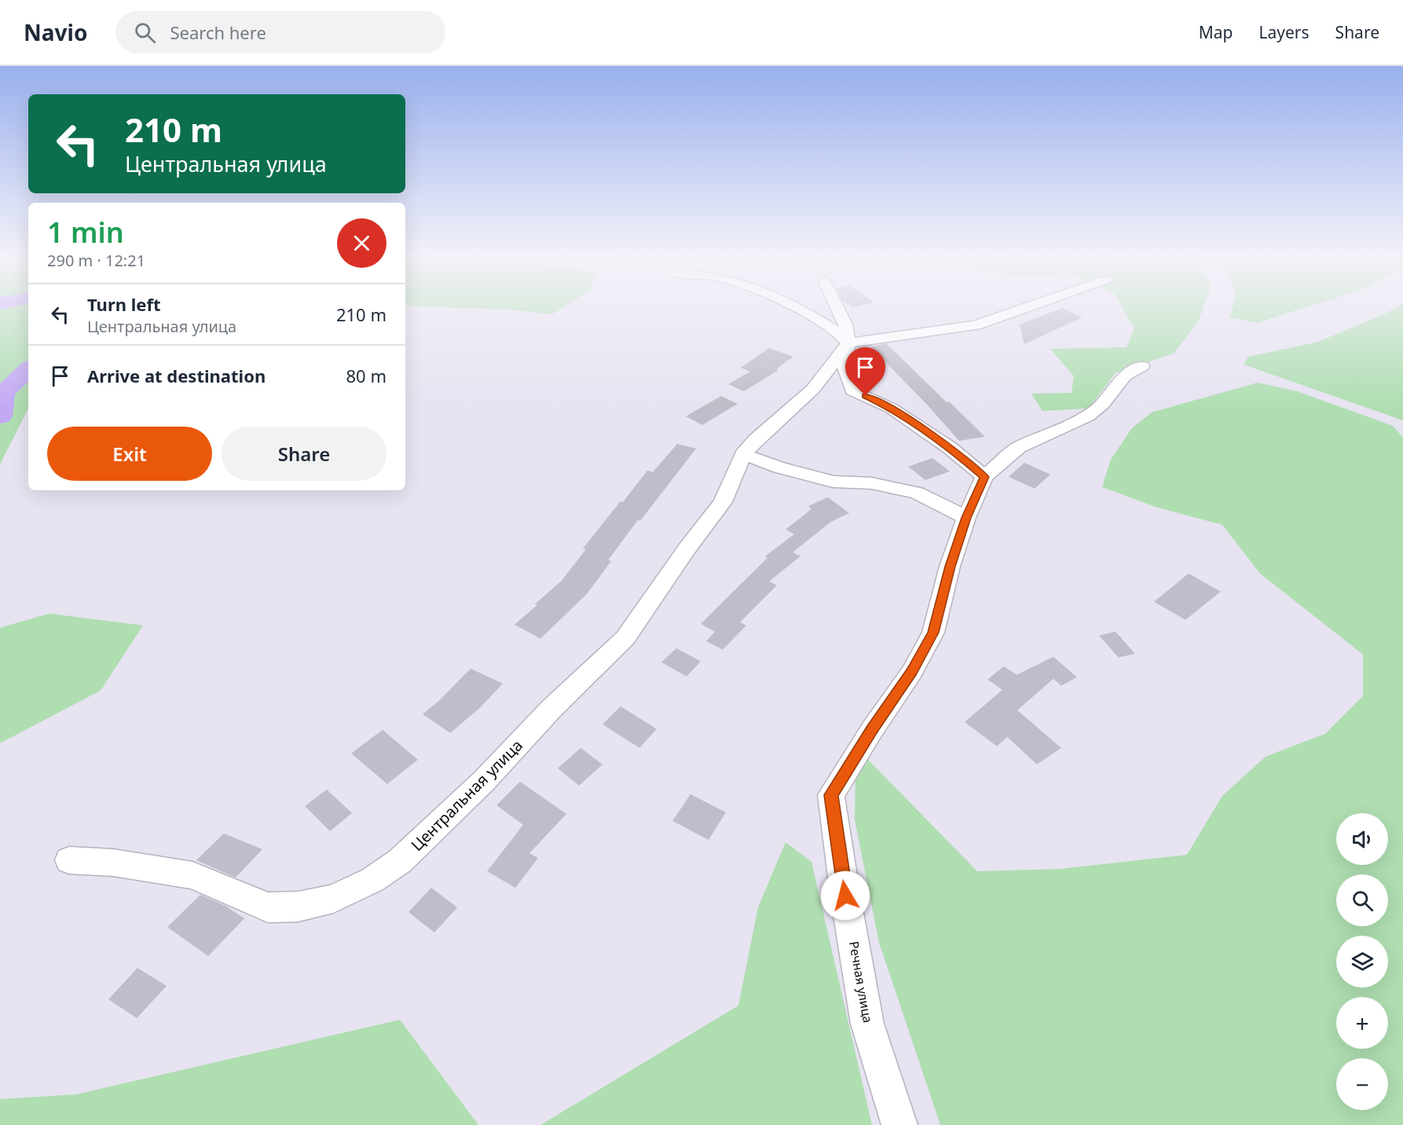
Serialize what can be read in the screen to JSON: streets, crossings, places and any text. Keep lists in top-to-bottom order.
{
  "streets": {
    "street": ["Центральная улица", "Речная улица"]
  },
  "page": {
    "header": "Navio",
    "search": "Search here",
    "nav": ["Map", "Layers", "Share"],
    "turn": ["210 m", "Центральная улица"],
    "heading": ["1 min", "290 m · 12:21"],
    "list": [
      {
        "name": "Turn left",
        "note": "Центральная улица",
        "value": "210 m"
      },
      {
        "name": "Arrive at destination",
        "value": "80 m"
      }
    ],
    "buttons": ["Exit", "Share"],
    "map_buttons": ["+", "−"]
  }
}
